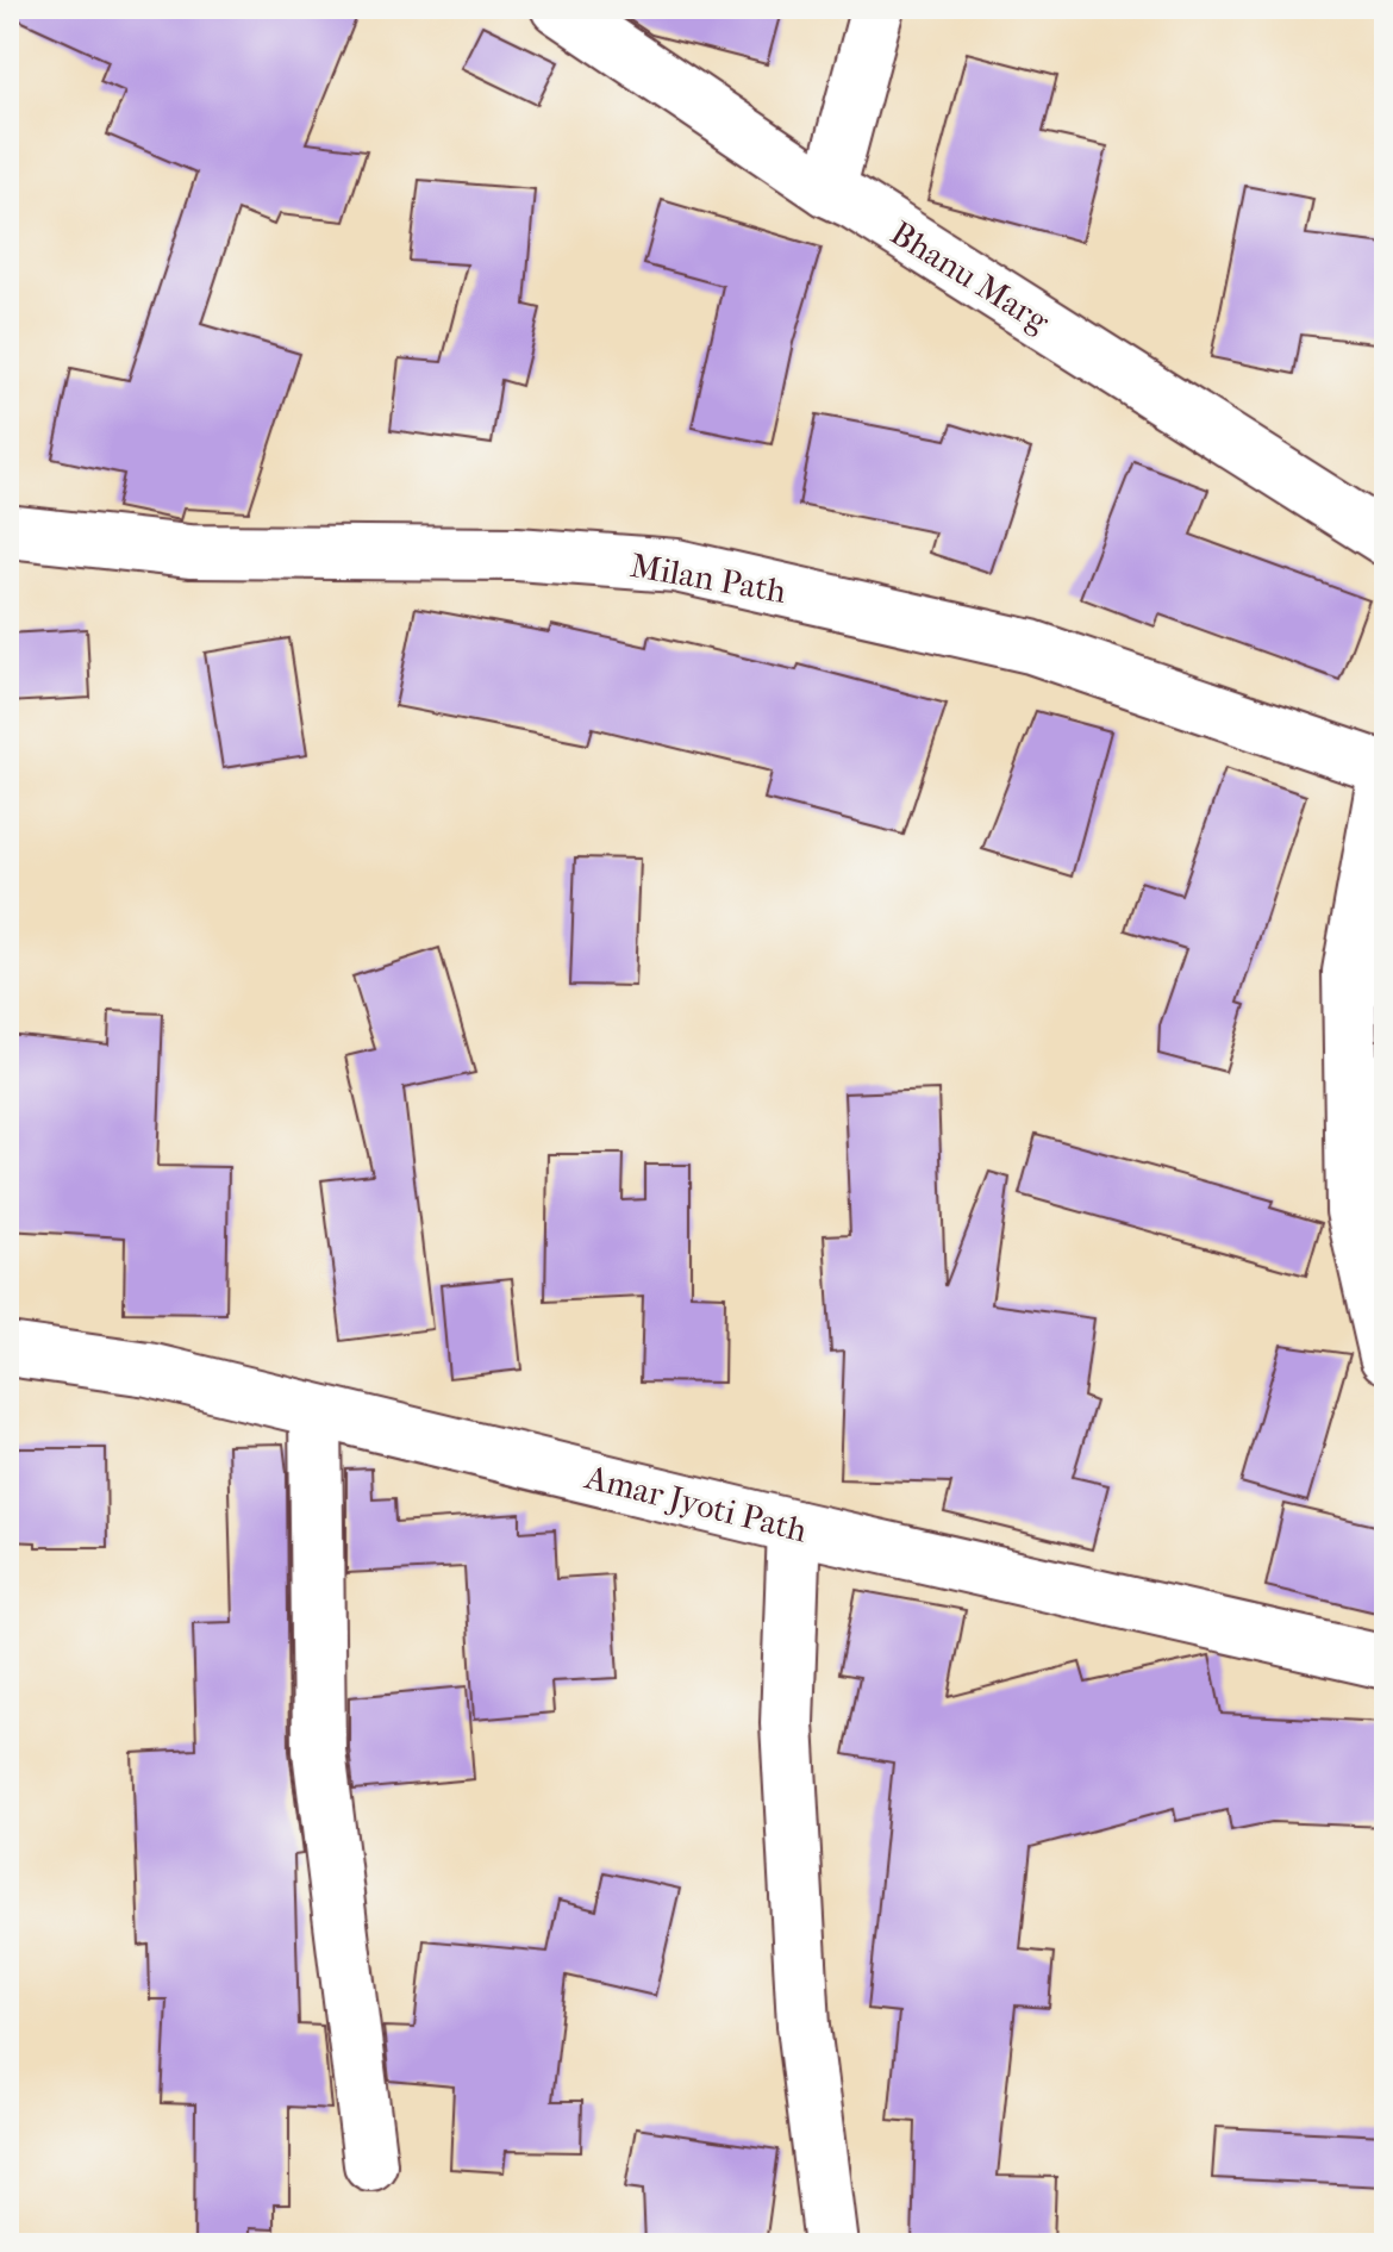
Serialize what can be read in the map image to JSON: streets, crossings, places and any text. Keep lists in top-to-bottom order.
{
  "streets": {
    "street": ["Bhanu Marg", "Milan Path", "Amar Jyoti Path"]
  }
}
